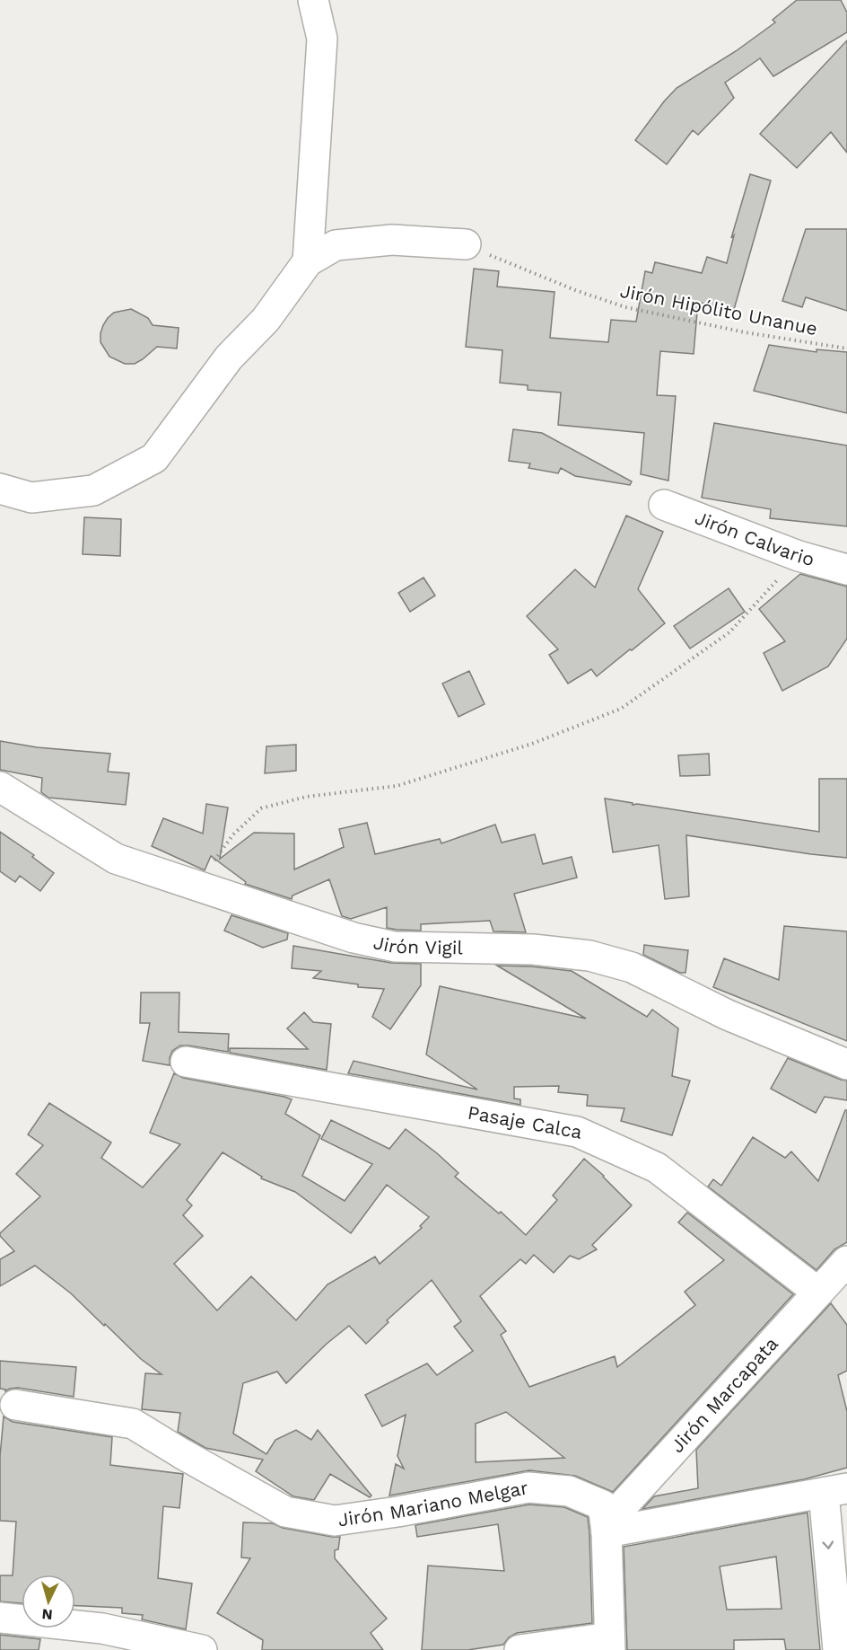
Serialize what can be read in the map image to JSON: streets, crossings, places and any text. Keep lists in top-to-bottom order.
{
  "streets": {
    "street": [
      "Jirón Calvario",
      "Jirón Vigil",
      "Pasaje Calca",
      "Jirón Marcapata",
      "Jirón Mariano Melgar"
    ],
    "path": ["Jirón Hipólito Unanue"]
  },
  "crossings": [
    ["Pasaje Calca", "Jirón Marcapata"],
    ["Jirón Marcapata", "Jirón Mariano Melgar"]
  ],
  "north": "bottom"
}
